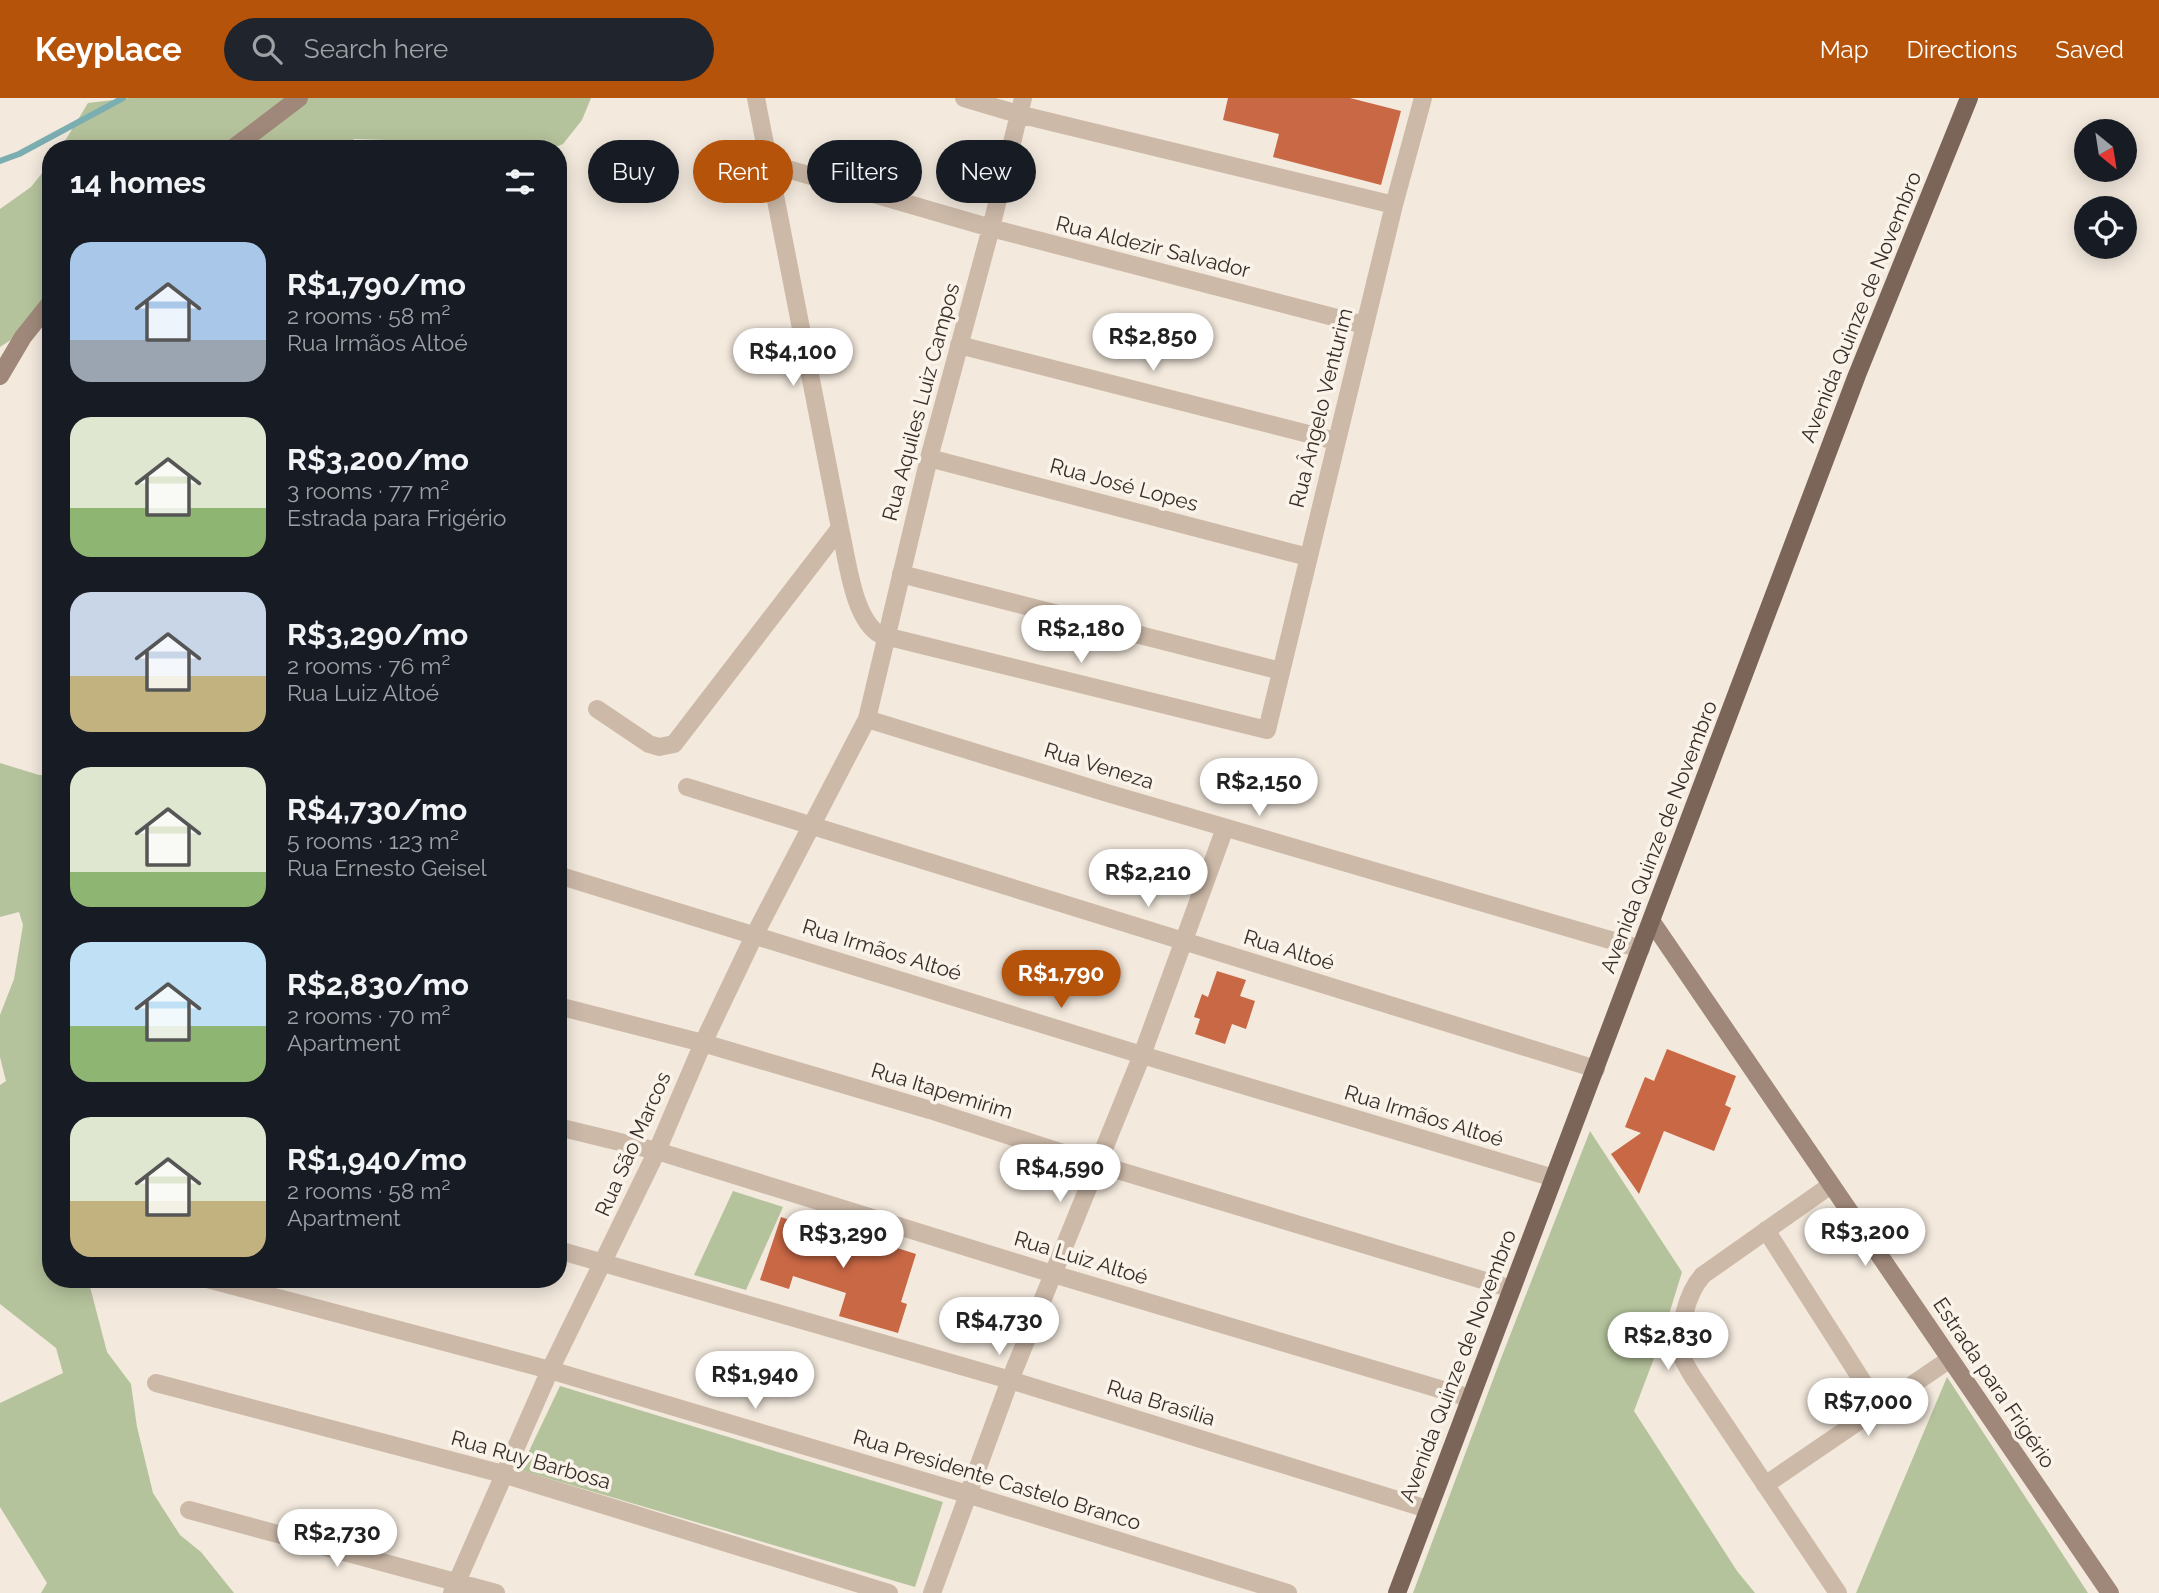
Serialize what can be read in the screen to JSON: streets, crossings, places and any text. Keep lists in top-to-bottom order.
{
  "streets": {
    "main road": ["Avenida Quinze de Novembro"],
    "street": [
      "Rua Aldezir Salvador",
      "Rua Aquiles Luiz Campos",
      "Rua Ângelo Venturim",
      "Rua José Lopes",
      "Rua Veneza",
      "Rua Irmãos Altoé",
      "Rua Altoé",
      "Rua Itapemirim",
      "Rua São Marcos",
      "Rua Luiz Altoé",
      "Estrada para Frigério",
      "Rua Brasília",
      "Rua Ruy Barbosa",
      "Rua Presidente Castelo Branco"
    ]
  },
  "crossings": [
    ["Rua Aldezir Salvador", "Rua Aquiles Luiz Campos"],
    ["Rua Aldezir Salvador", "Rua Ângelo Venturim"],
    ["Avenida Quinze de Novembro", "Rua Veneza"],
    ["Avenida Quinze de Novembro", "Rua Irmãos Altoé"],
    ["Avenida Quinze de Novembro", "Rua Altoé"],
    ["Avenida Quinze de Novembro", "Rua Itapemirim"],
    ["Avenida Quinze de Novembro", "Rua Luiz Altoé"],
    ["Avenida Quinze de Novembro", "Estrada para Frigério"],
    ["Avenida Quinze de Novembro", "Rua Brasília"],
    ["Rua Aquiles Luiz Campos", "Rua Ângelo Venturim"],
    ["Rua Aquiles Luiz Campos", "Rua José Lopes"],
    ["Rua Aquiles Luiz Campos", "Rua Veneza"],
    ["Rua Aquiles Luiz Campos", "Rua São Marcos"],
    ["Rua Ângelo Venturim", "Rua José Lopes"],
    ["Rua Veneza", "Rua São Marcos"],
    ["Rua Irmãos Altoé", "Rua São Marcos"],
    ["Rua Altoé", "Rua São Marcos"],
    ["Rua Itapemirim", "Rua São Marcos"],
    ["Rua São Marcos", "Rua Luiz Altoé"],
    ["Rua São Marcos", "Rua Brasília"],
    ["Rua São Marcos", "Rua Ruy Barbosa"],
    ["Rua São Marcos", "Rua Presidente Castelo Branco"]
  ],
  "north": "bottom right",
  "page": {
    "header": "Keyplace",
    "search": "Search here",
    "nav": ["Map", "Directions", "Saved"],
    "chip": [
      "Buy",
      "Rent",
      "Filters",
      "New"
    ],
    "heading": "14 homes",
    "list": [
      {
        "name": "R$1,790/mo",
        "note": "2 rooms · 58 m² · Rua Irmãos Altoé"
      },
      {
        "name": "R$3,200/mo",
        "note": "3 rooms · 77 m² · Estrada para Frigério"
      },
      {
        "name": "R$3,290/mo",
        "note": "2 rooms · 76 m² · Rua Luiz Altoé"
      },
      {
        "name": "R$4,730/mo",
        "note": "5 rooms · 123 m² · Rua Ernesto Geisel"
      },
      {
        "name": "R$2,830/mo",
        "note": "2 rooms · 70 m² · Apartment"
      },
      {
        "name": "R$1,940/mo",
        "note": "2 rooms · 58 m² · Apartment"
      }
    ],
    "price": [
      "R$2,850",
      "R$4,100",
      "R$2,180",
      "R$2,150",
      "R$2,210",
      "R$1,790",
      "R$4,590",
      "R$3,200",
      "R$3,290",
      "R$4,730",
      "R$2,830",
      "R$1,940",
      "R$7,000",
      "R$2,730"
    ]
  }
}
